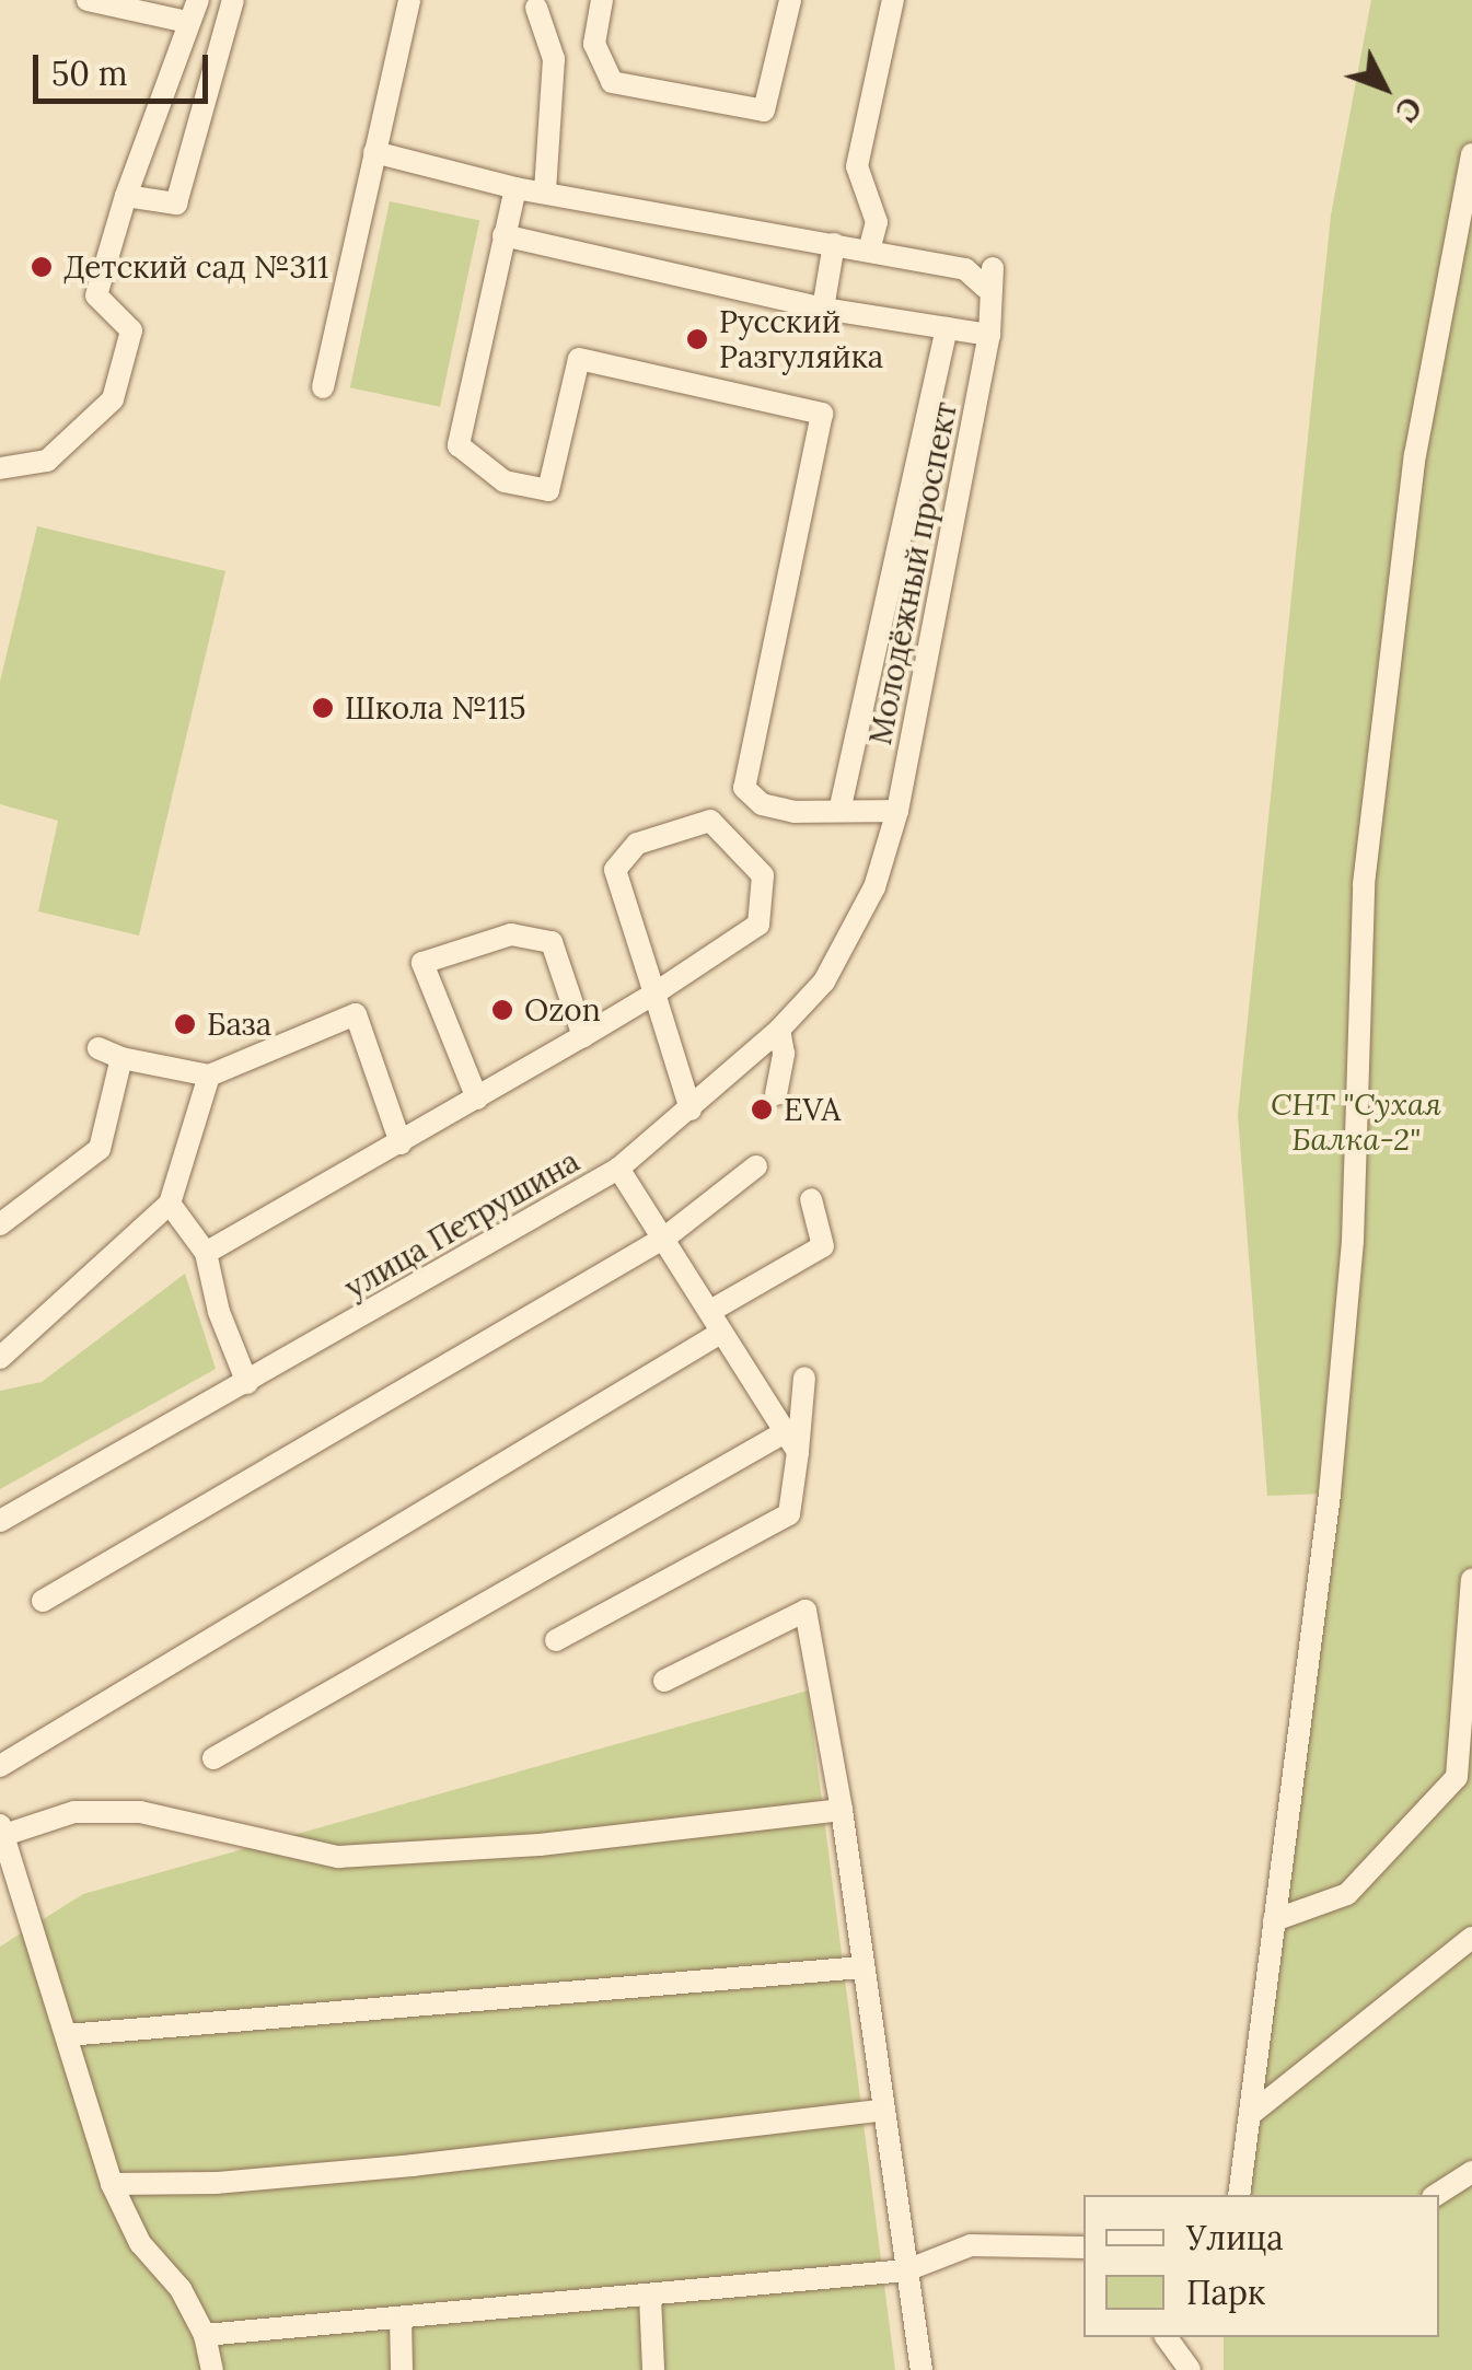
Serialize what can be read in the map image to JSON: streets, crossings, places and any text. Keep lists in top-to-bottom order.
{
  "streets": {
    "street": ["Молодёжный проспект", "улица Петрушина"]
  },
  "crossings": [
    ["Молодёжный проспект", "улица Петрушина"]
  ],
  "parks": ["СНТ \"Сухая Балка-2\""],
  "places": [
    "Детский сад №311",
    "Русский Разгуляйка",
    "Школа №115",
    "Ozon",
    "База",
    "EVA"
  ],
  "legend": ["Улица", "Парк"],
  "scale_bar": "50 m",
  "north": "bottom right"
}
